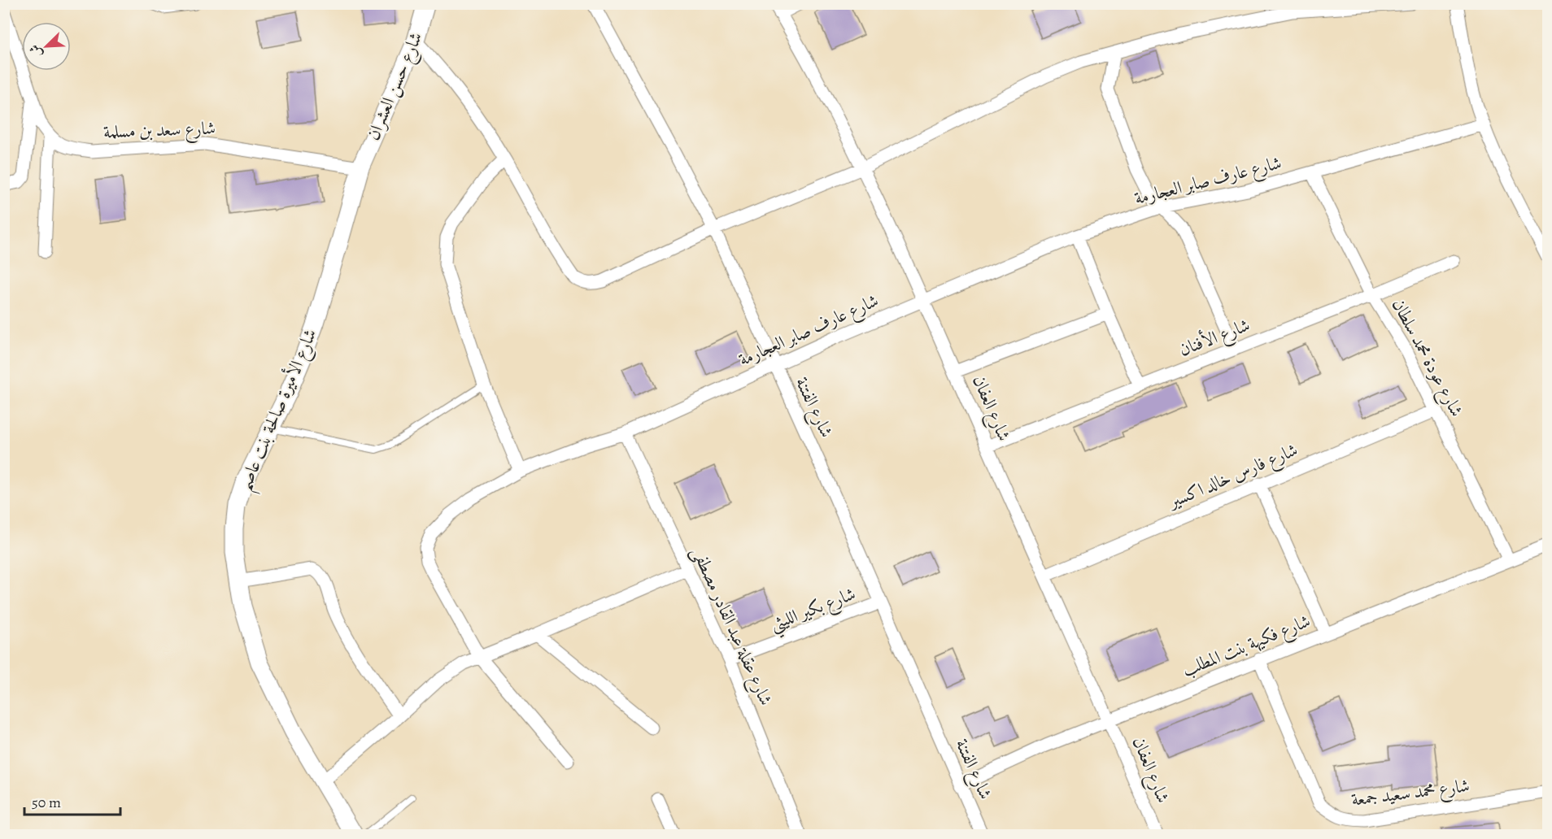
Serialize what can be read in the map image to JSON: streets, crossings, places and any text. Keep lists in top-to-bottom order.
{
  "streets": {
    "street": [
      "شارع حسن العشران",
      "شارع سعد بن مسلمة",
      "شارع عارف صابر العجارمة",
      "شارع الأفنان",
      "شارع عودة محمد سلطان",
      "شارع الفتنة",
      "شارع العفان",
      "شارع الأميرة صالحة بنت عاصم",
      "شارع فارس خالد اكسير",
      "شارع بكير الليثي",
      "شارع عقلة عبد القادر مصطفى",
      "شارع فكيهة بنت المطلب",
      "شارع محمد سعيد جمعة"
    ]
  },
  "crossings": [
    ["شارع حسن العشران", "شارع سعد بن مسلمة"],
    ["شارع حسن العشران", "شارع الأميرة صالحة بنت عاصم"],
    ["شارع سعد بن مسلمة", "شارع الأميرة صالحة بنت عاصم"],
    ["شارع عارف صابر العجارمة", "شارع عودة محمد سلطان"],
    ["شارع عارف صابر العجارمة", "شارع الفتنة"],
    ["شارع عارف صابر العجارمة", "شارع العفان"],
    ["شارع عارف صابر العجارمة", "شارع عقلة عبد القادر مصطفى"],
    ["شارع الأفنان", "شارع عودة محمد سلطان"],
    ["شارع الأفنان", "شارع العفان"],
    ["شارع عودة محمد سلطان", "شارع فارس خالد اكسير"],
    ["شارع عودة محمد سلطان", "شارع فكيهة بنت المطلب"],
    ["شارع الفتنة", "شارع بكير الليثي"],
    ["شارع الفتنة", "شارع فكيهة بنت المطلب"],
    ["شارع العفان", "شارع فارس خالد اكسير"],
    ["شارع العفان", "شارع فكيهة بنت المطلب"],
    ["شارع بكير الليثي", "شارع عقلة عبد القادر مصطفى"],
    ["شارع فكيهة بنت المطلب", "شارع محمد سعيد جمعة"]
  ],
  "scale_bar": "50 m",
  "north": "bottom left"
}
